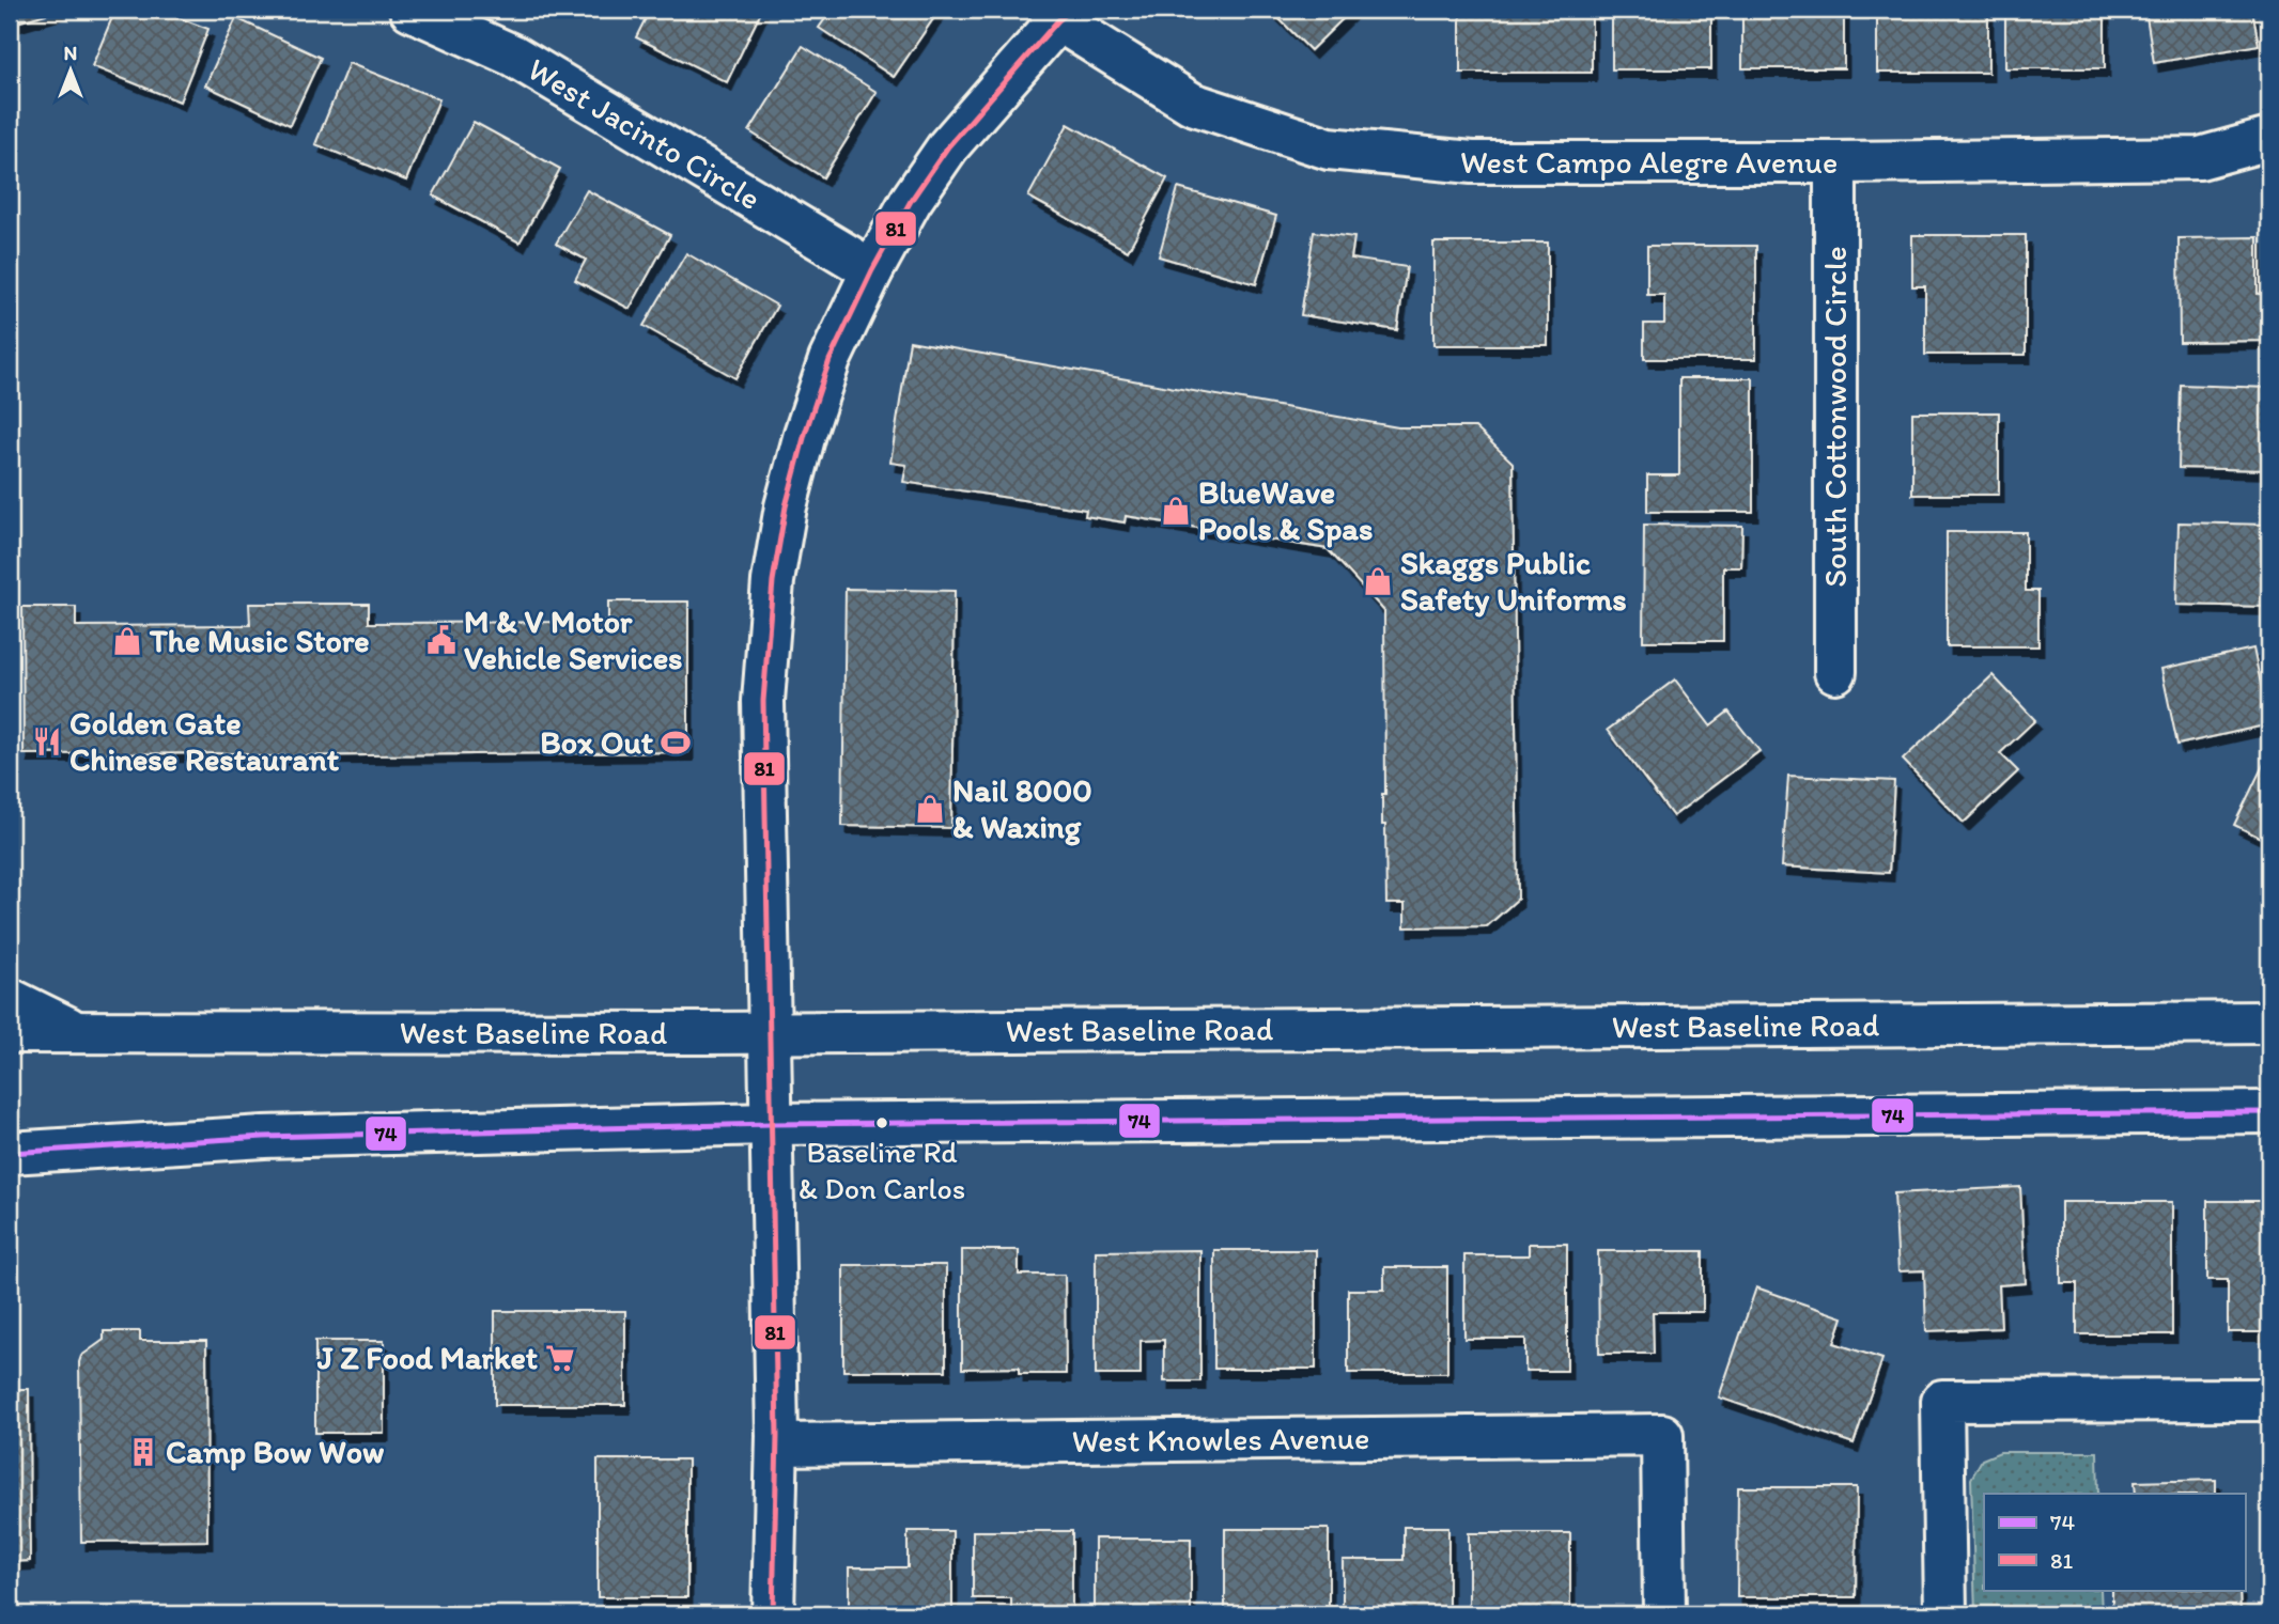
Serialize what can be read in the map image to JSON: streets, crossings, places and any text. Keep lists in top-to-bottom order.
{
  "streets": {
    "street": [
      "West Jacinto Circle",
      "West Campo Alegre Avenue",
      "South Cottonwood Circle",
      "West Baseline Road",
      "West Knowles Avenue"
    ]
  },
  "crossings": [
    ["West Campo Alegre Avenue", "South Cottonwood Circle"]
  ],
  "places": {
    "shop": [
      "BlueWave Pools & Spas",
      "Skaggs Public Safety Uniforms",
      "The Music Store",
      "Nail 8000 & Waxing"
    ],
    "public building": ["M & V Motor Vehicle Services"],
    "restaurant": ["Golden Gate Chinese Restaurant"],
    "sports": ["Box Out"],
    "other": ["Baseline Rd & Don Carlos"],
    "supermarket": ["J Z Food Market"],
    "building": ["Camp Bow Wow"]
  },
  "lines": ["transit line 81", "transit line 74"],
  "legend": ["74", "81"],
  "north": "top"
}
